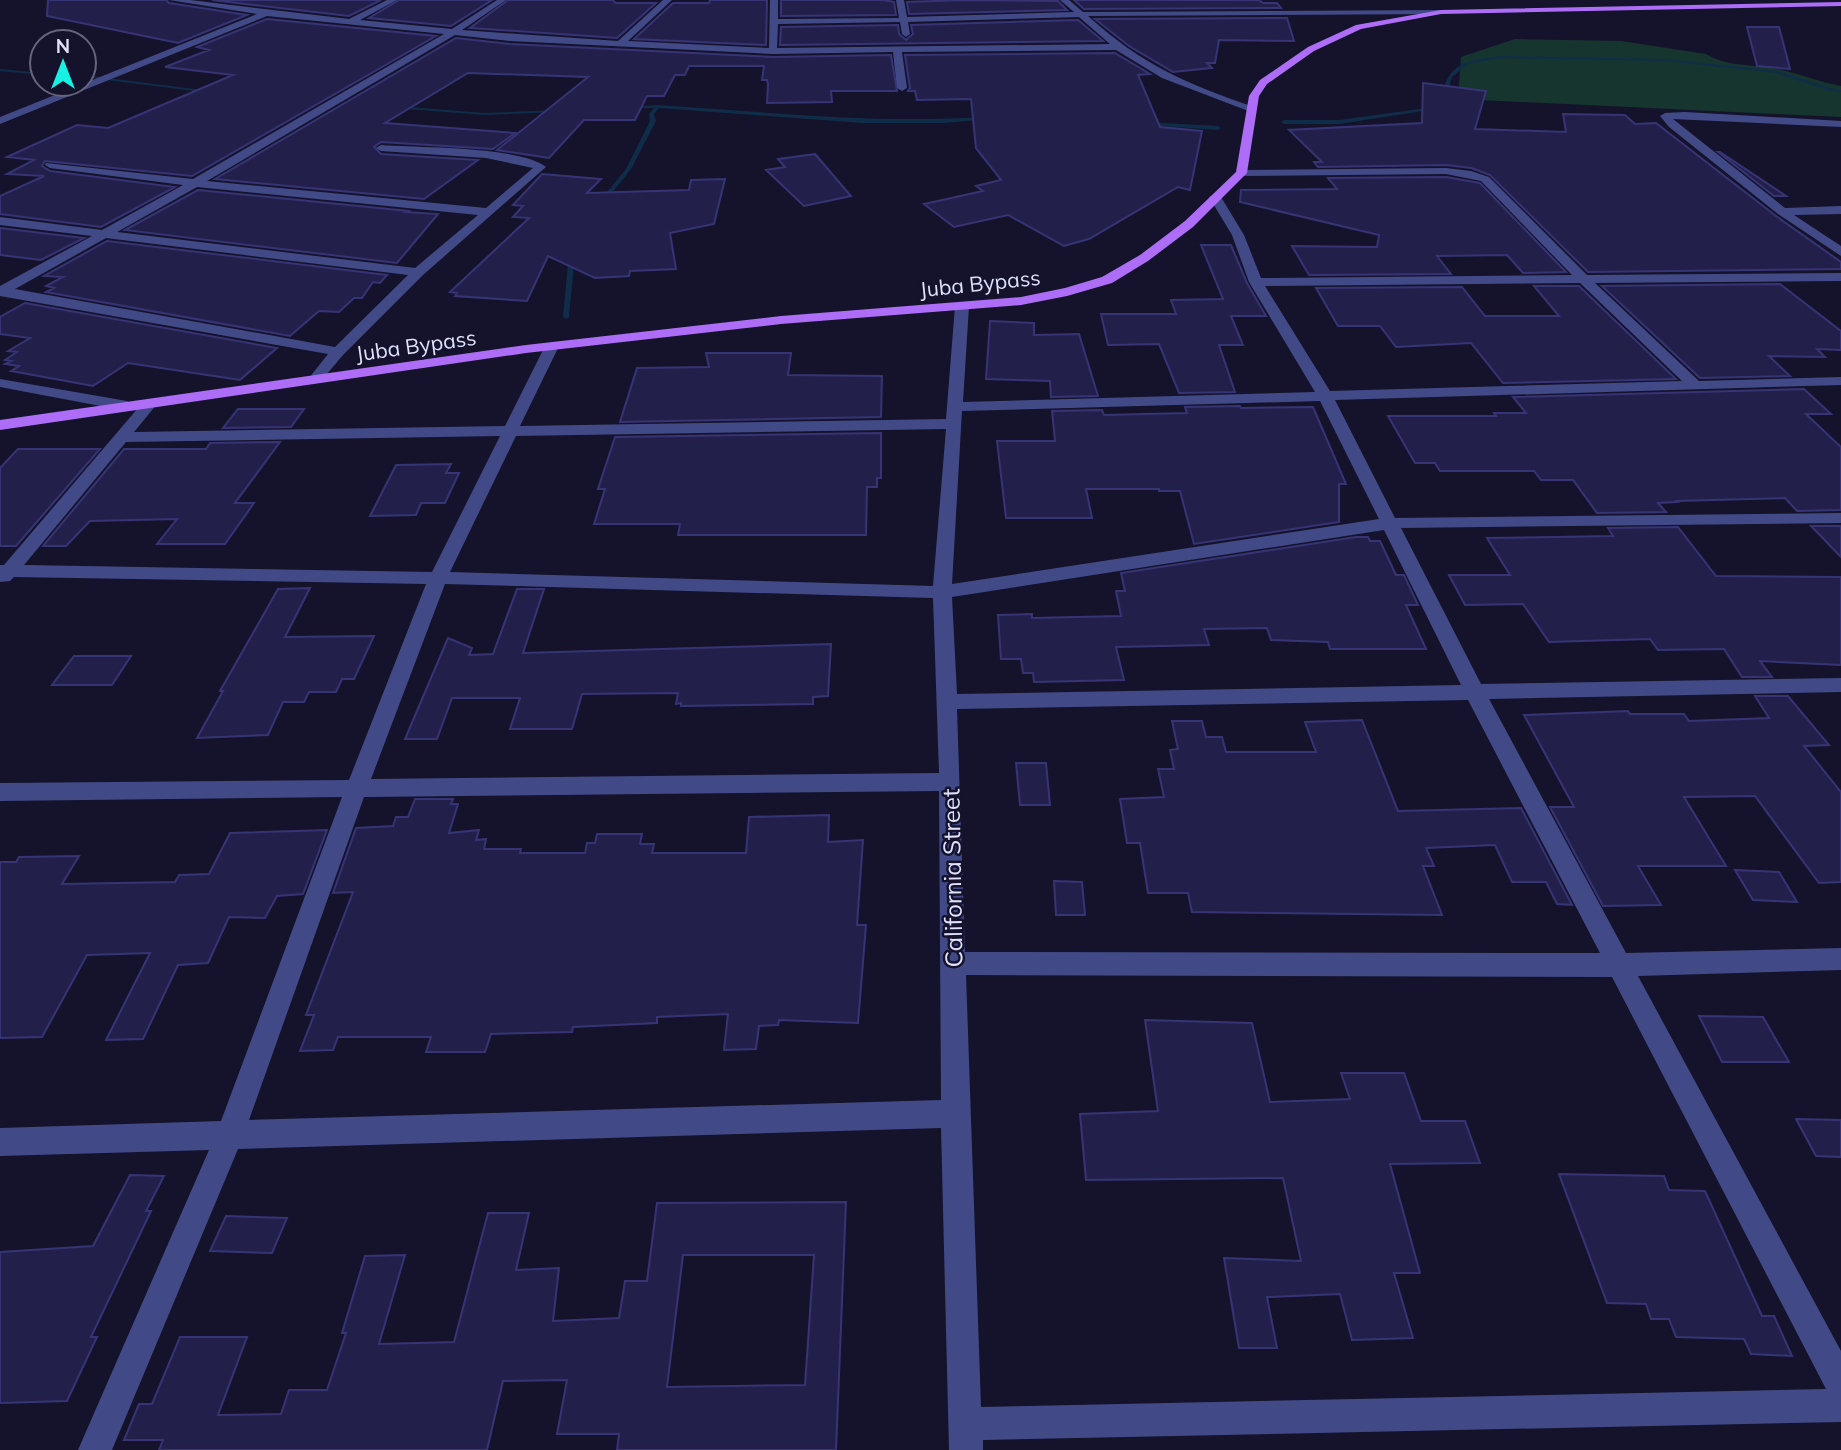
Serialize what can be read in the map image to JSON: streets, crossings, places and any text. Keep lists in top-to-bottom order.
{
  "streets": {
    "main road": ["Juba Bypass"],
    "street": ["California Street"]
  },
  "crossings": [
    ["Juba Bypass", "California Street"]
  ],
  "north": "top"
}
